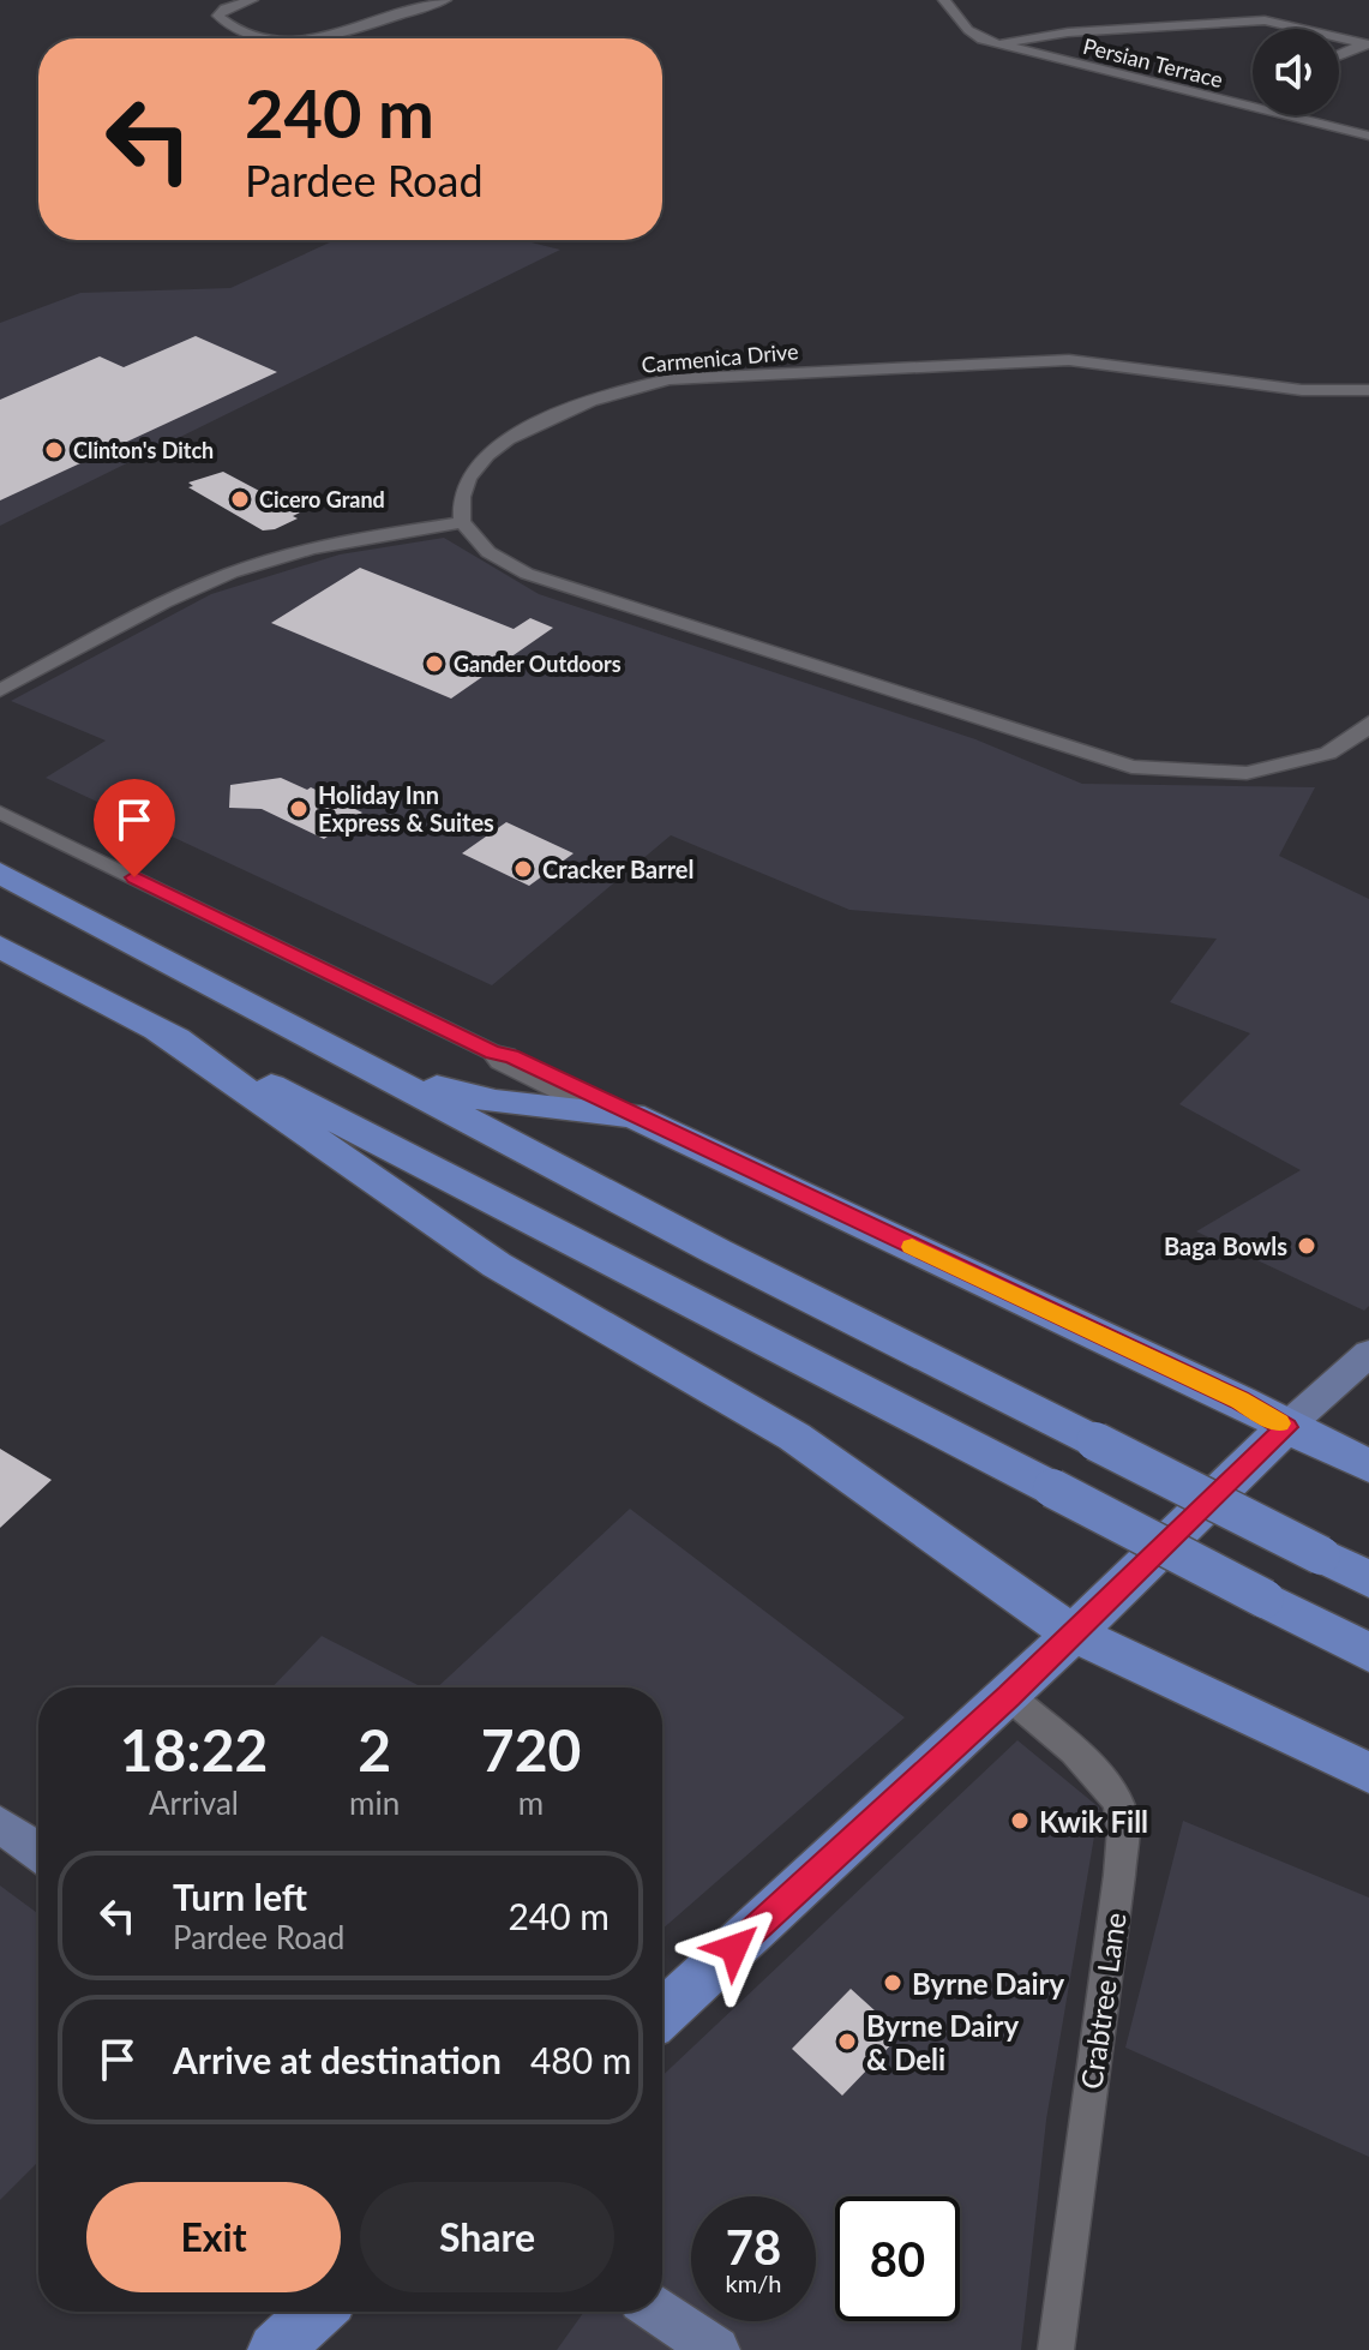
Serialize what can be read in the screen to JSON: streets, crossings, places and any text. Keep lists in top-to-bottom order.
{
  "streets": {
    "street": ["Persian Terrace", "Carmenica Drive", "Crabtree Lane"]
  },
  "places": [
    "Clinton's Ditch",
    "Cicero Grand",
    "Gander Outdoors",
    "Holiday Inn Express & Suites",
    "Cracker Barrel",
    "Baga Bowls",
    "Kwik Fill",
    "Byrne Dairy",
    "Byrne Dairy & Deli"
  ],
  "page": {
    "turn": ["240 m", "Pardee Road"],
    "eta": [
      "18:22",
      "Arrival",
      "2",
      "min",
      "720",
      "m"
    ],
    "list": [
      {
        "name": "Turn left",
        "note": "Pardee Road",
        "value": "240 m"
      },
      {
        "name": "Arrive at destination",
        "value": "480 m"
      }
    ],
    "buttons": ["Exit", "Share"],
    "speed": "78 km/h",
    "limit": "80"
  }
}
